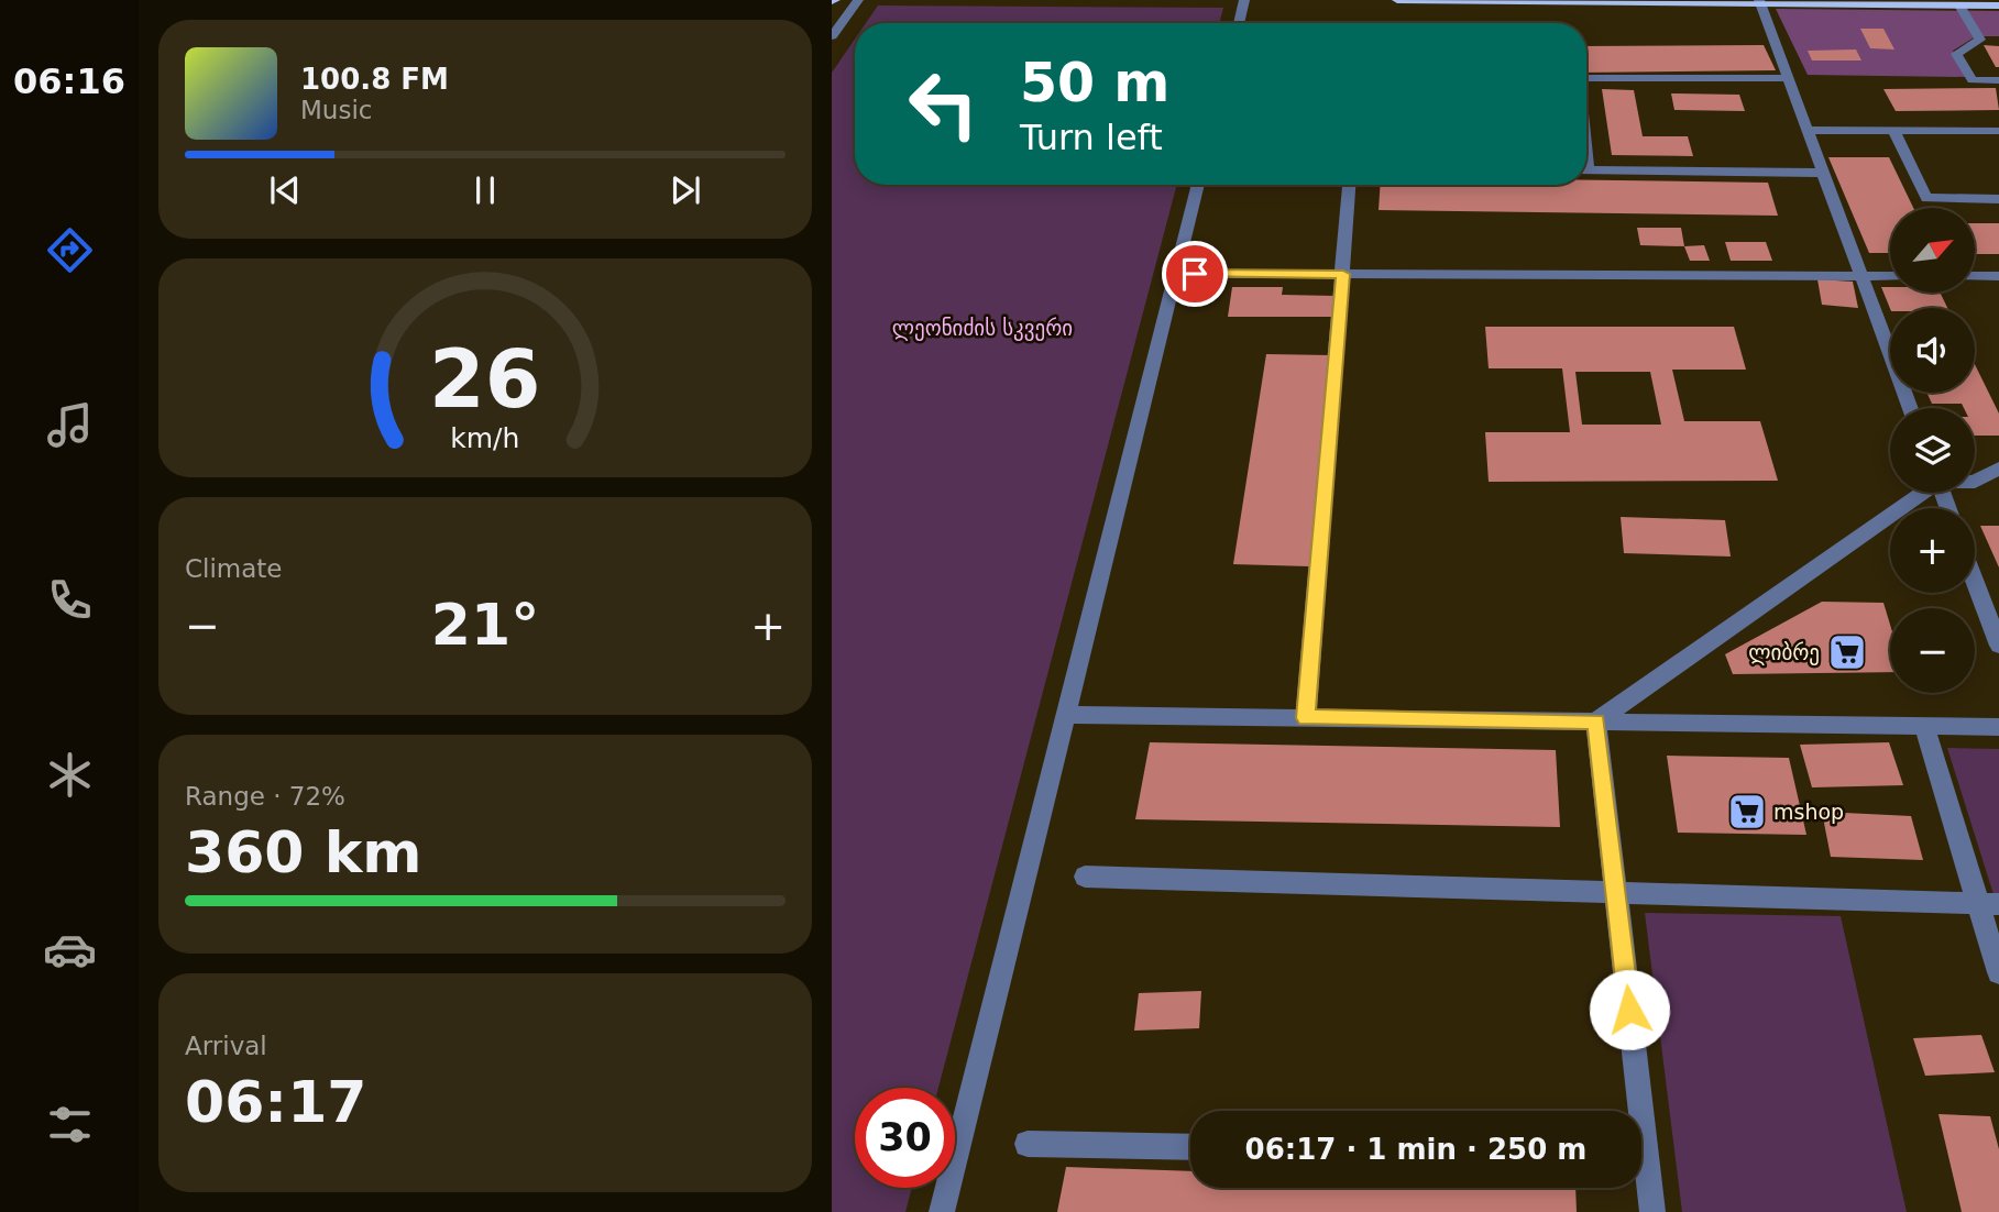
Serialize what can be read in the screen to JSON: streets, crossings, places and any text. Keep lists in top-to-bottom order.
{
  "parks": ["ლეონიძის სკვერი"],
  "places": {
    "supermarket": ["ლიბრე", "mshop"]
  },
  "north": "top right",
  "page": {
    "tabs": "06:16",
    "turn": ["50 m", "Turn left"],
    "song": ["100.8 FM", "Music"],
    "map_buttons": ["+", "−"],
    "tile": [
      "Climate",
      ["Range · 72%", "360 km"],
      ["Arrival", "06:17"]
    ],
    "heat": ["−", "21°", "+"],
    "limit": "30",
    "trip": "06:17 · 1 min · 250 m",
    "gauge": ["26", "km/h"]
  }
}
